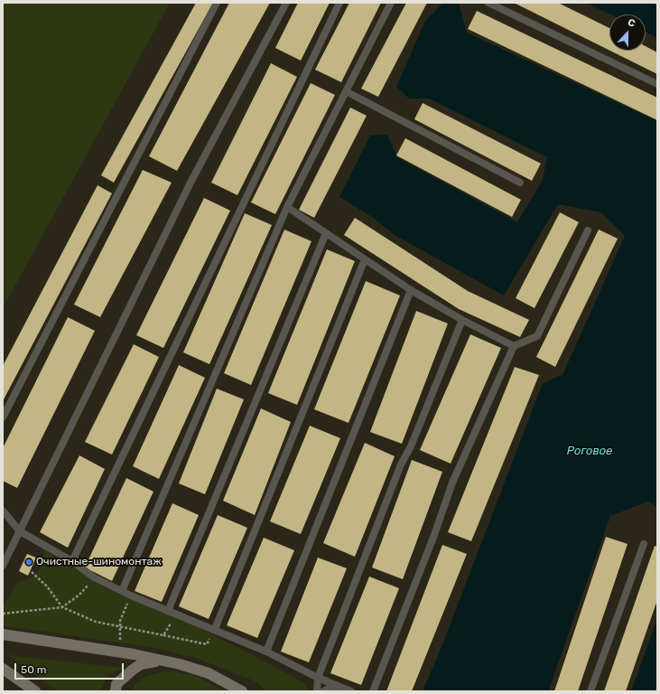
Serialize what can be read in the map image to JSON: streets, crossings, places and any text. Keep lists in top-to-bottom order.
{
  "water": ["Роговое"],
  "places": ["Очистные-шиномонтаж"],
  "scale_bar": "50 m",
  "north": "top"
}
